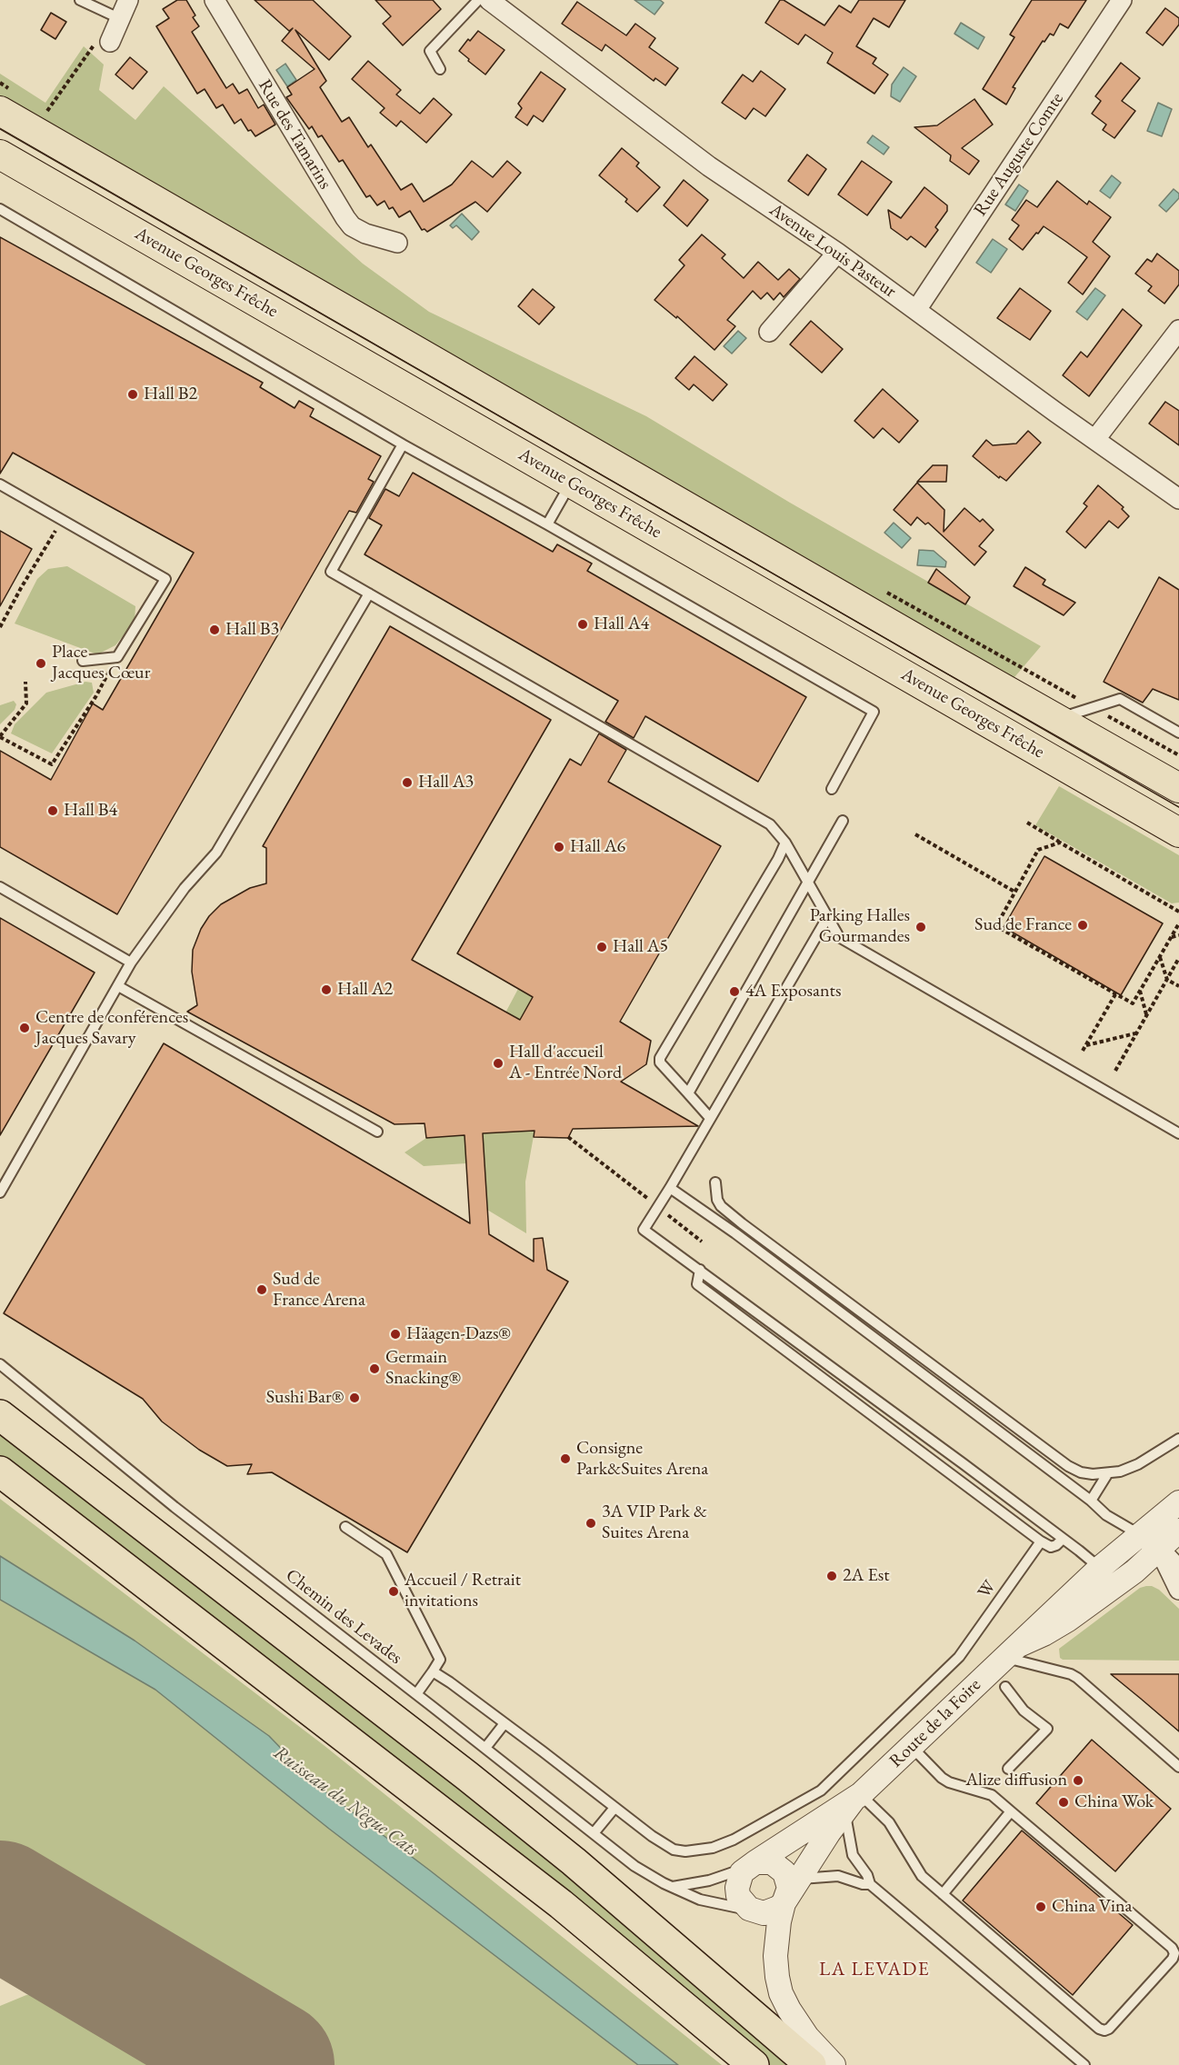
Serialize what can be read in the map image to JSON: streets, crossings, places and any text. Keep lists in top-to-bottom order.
{
  "streets": {
    "main road": ["Avenue Georges Frêche"],
    "street": [
      "Rue des Tamarins",
      "Rue Auguste Comte",
      "Avenue Louis Pasteur",
      "Route de la Foire"
    ],
    "lane": ["W", "Chemin des Levades"]
  },
  "crossings": [
    ["Rue Auguste Comte", "Avenue Louis Pasteur"],
    ["Chemin des Levades", "Route de la Foire"]
  ],
  "districts": ["LA LEVADE"],
  "water": ["Ruisseau du Nègue Cats"],
  "places": [
    "Hall B2",
    "Hall A4",
    "Hall B3",
    "Place Jacques Cœur",
    "Hall A3",
    "Hall B4",
    "Hall A6",
    "Sud de France",
    "Parking Halles Gourmandes",
    "Hall A5",
    "Hall A2",
    "4A Exposants",
    "Centre de conférences Jacques Savary",
    "Hall d'accueil A - Entrée Nord",
    "Sud de France Arena",
    "Häagen-Dazs®",
    "Germain Snacking®",
    "Sushi Bar®",
    "Consigne Park&Suites Arena",
    "3A VIP Park & Suites Arena",
    "2A Est",
    "Accueil / Retrait invitations",
    "Alize diffusion",
    "China Wok",
    "China Vina"
  ]
}
